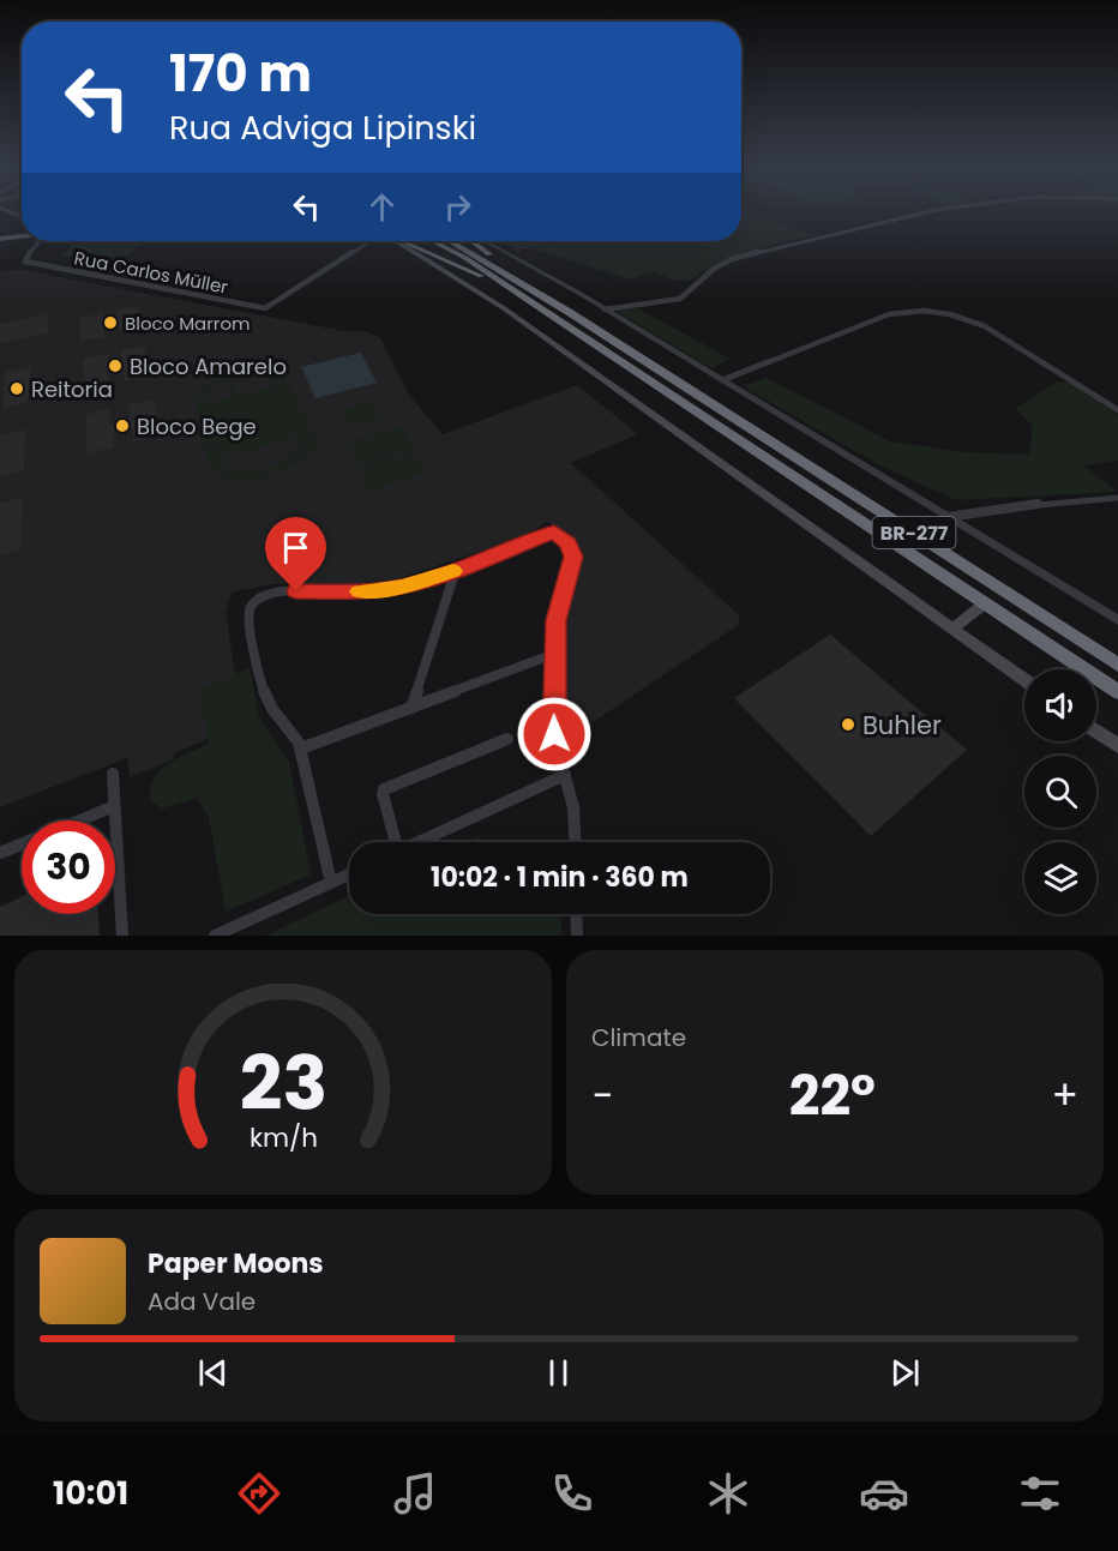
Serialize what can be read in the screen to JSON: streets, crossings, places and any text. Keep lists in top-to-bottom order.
{
  "streets": {
    "highway": ["BR-277"],
    "street": ["Rua Carlos Müller"]
  },
  "places": [
    "Bloco Marrom",
    "Bloco Amarelo",
    "Reitoria",
    "Bloco Bege",
    "Buhler"
  ],
  "page": {
    "turn": ["170 m", "Rua Adviga Lipinski"],
    "limit": "30",
    "trip": "10:02 · 1 min · 360 m",
    "tile": "Climate",
    "heat": ["−", "22°", "+"],
    "song": ["Paper Moons", "Ada Vale"],
    "tabs": "10:01",
    "gauge": ["23", "km/h"]
  }
}
